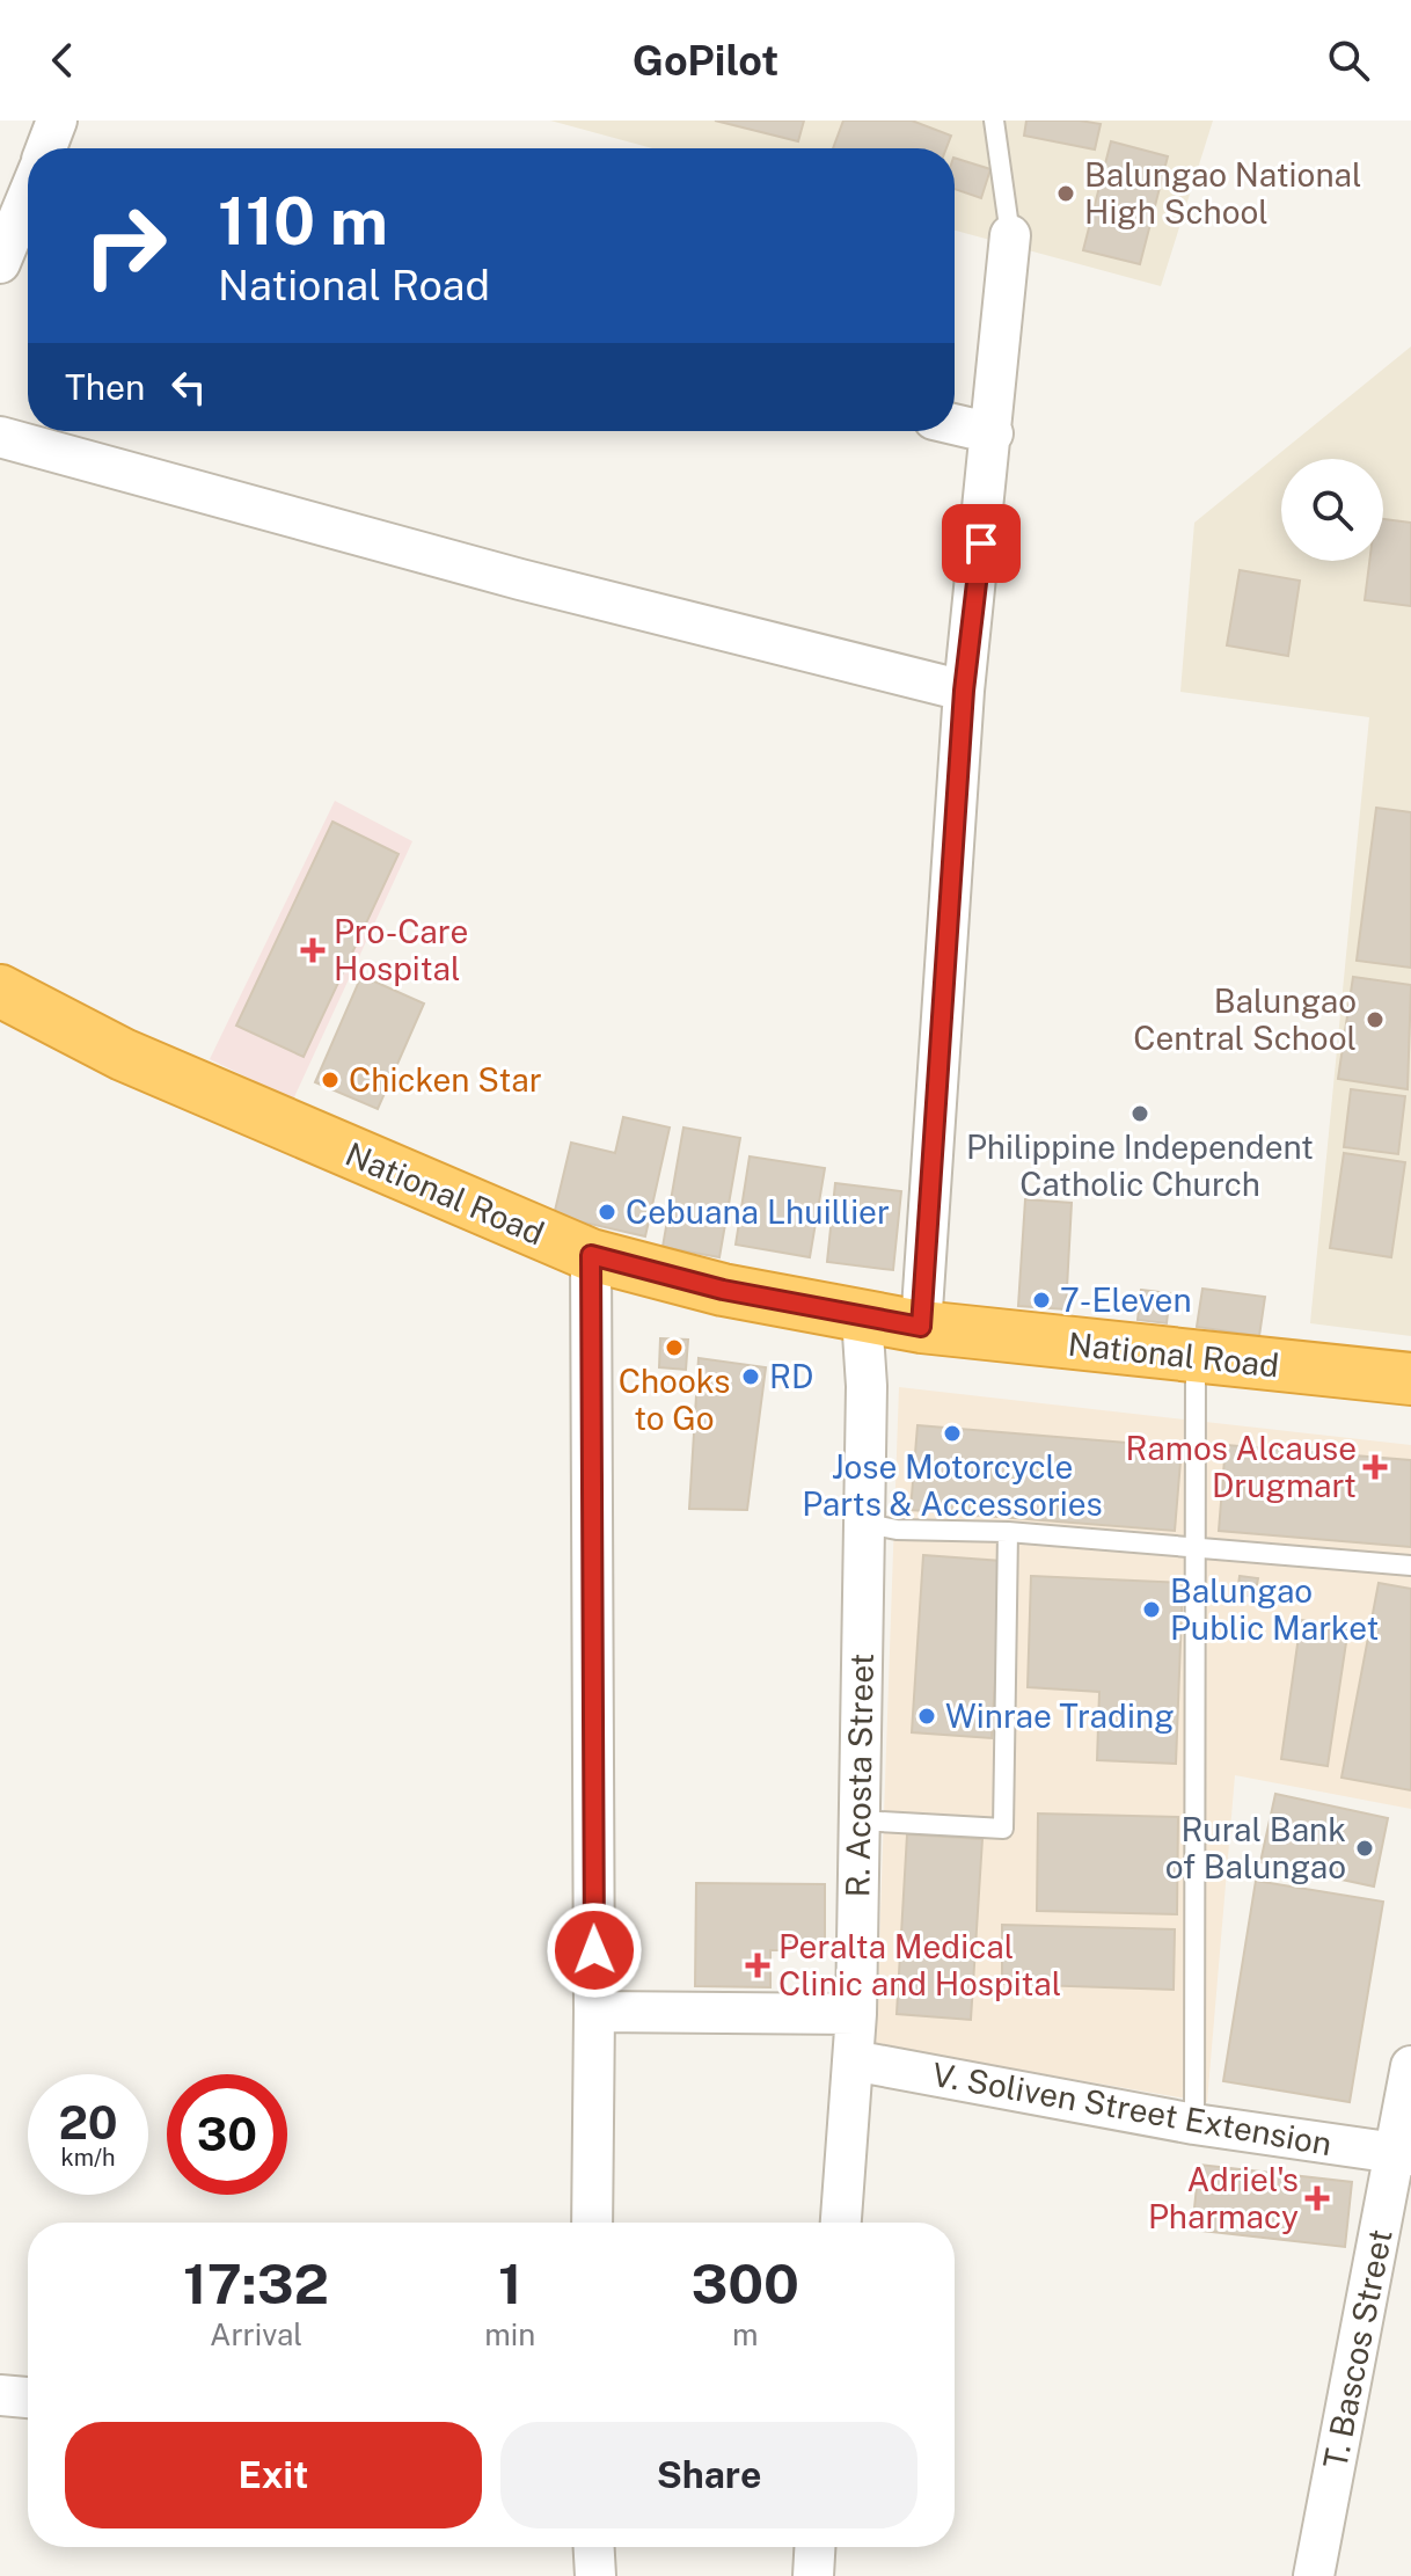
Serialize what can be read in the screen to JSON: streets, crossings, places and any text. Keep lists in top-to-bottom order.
{
  "streets": {
    "highway": ["National Road"],
    "street": ["R. Acosta Street", "V. Soliven Street Extension", "T. Bascos Street"]
  },
  "crossings": [
    ["National Road", "R. Acosta Street"],
    ["R. Acosta Street", "V. Soliven Street Extension"],
    ["V. Soliven Street Extension", "T. Bascos Street"]
  ],
  "places": {
    "other": [
      "Balungao National High School",
      "Balungao Central School",
      "Chicken Star",
      "Philippine Independent Catholic Church",
      "Cebuana Lhuillier",
      "7-Eleven",
      "Chooks to Go",
      "RD",
      "Jose Motorcycle Parts & Accessories",
      "Balungao Public Market",
      "Winrae Trading",
      "Rural Bank of Balungao"
    ],
    "health": [
      "Pro-Care Hospital",
      "Ramos Alcause Drugmart",
      "Peralta Medical Clinic and Hospital",
      "Adriel's Pharmacy"
    ]
  },
  "page": {
    "header": "GoPilot",
    "turn": ["110 m", "National Road"],
    "then": "Then",
    "speed": "20 km/h",
    "limit": "30",
    "eta": [
      "17:32",
      "Arrival",
      "1",
      "min",
      "300",
      "m"
    ],
    "buttons": ["Exit", "Share"]
  }
}
